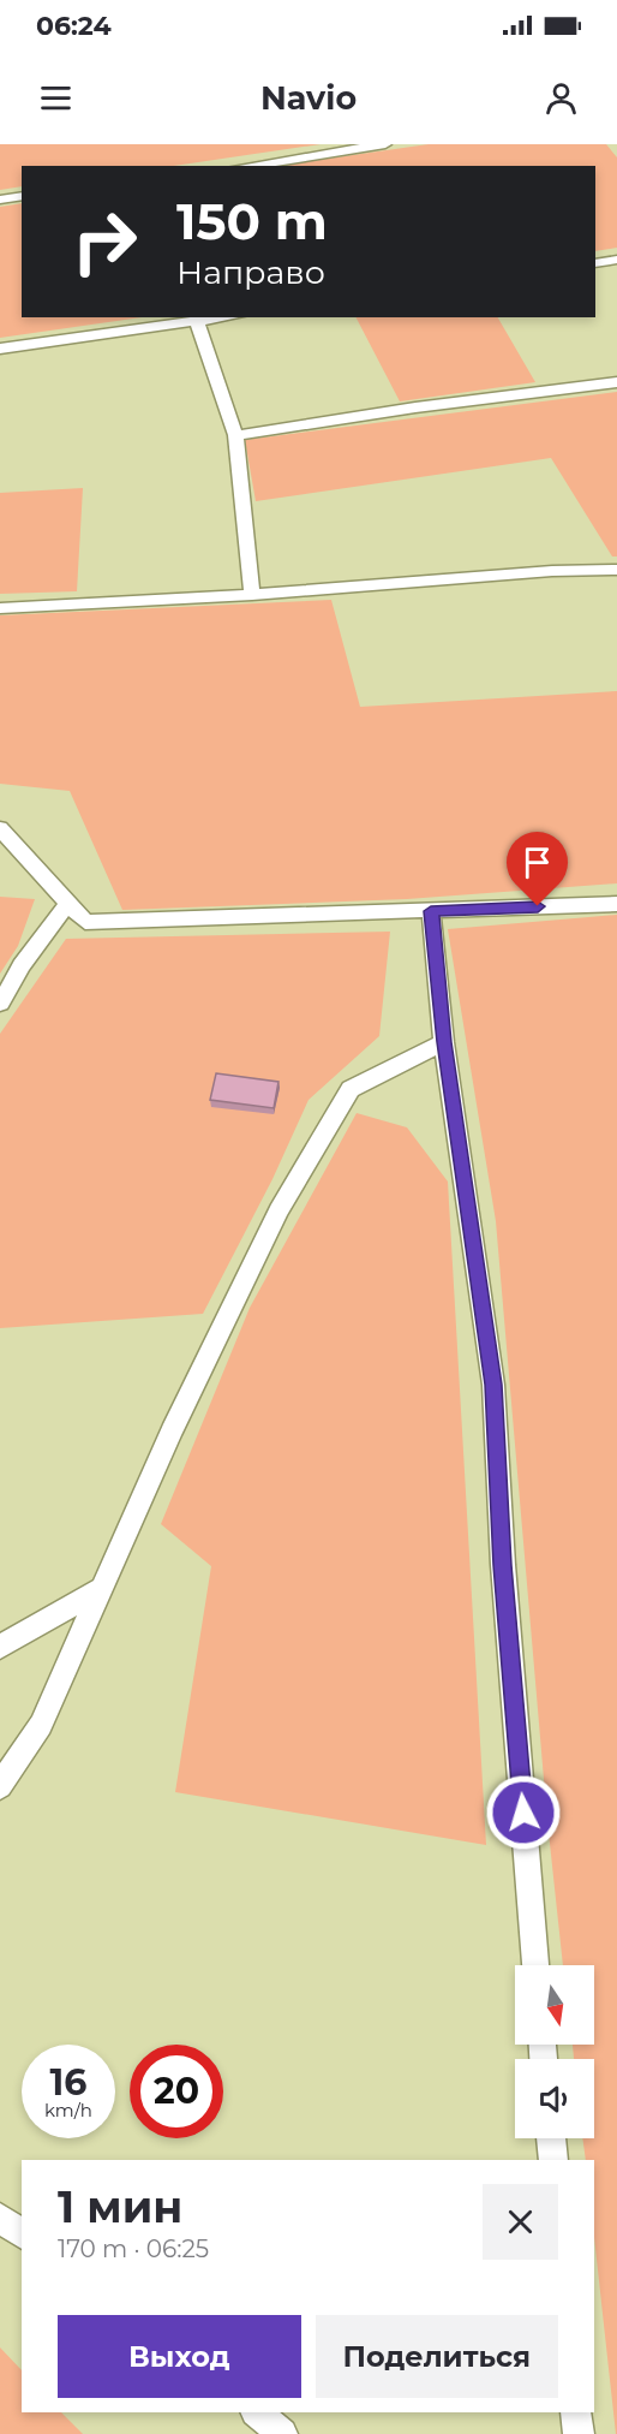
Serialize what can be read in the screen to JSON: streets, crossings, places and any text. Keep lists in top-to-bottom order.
{
  "north": "bottom",
  "page": {
    "status": "06:24",
    "header": "Navio",
    "turn": ["150 m", "Направо"],
    "speed": "16 km/h",
    "limit": "20",
    "heading": ["1 мин", "170 m · 06:25"],
    "buttons": ["Выход", "Поделиться"]
  }
}
